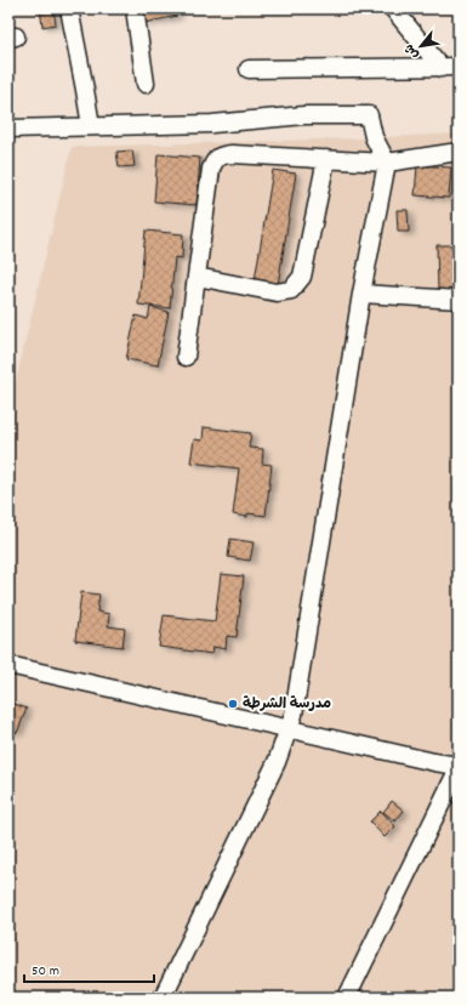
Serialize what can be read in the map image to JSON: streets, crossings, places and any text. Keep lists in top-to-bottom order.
{
  "places": ["مدرسة الشرطة"],
  "scale_bar": "50 m",
  "north": "bottom left"
}
